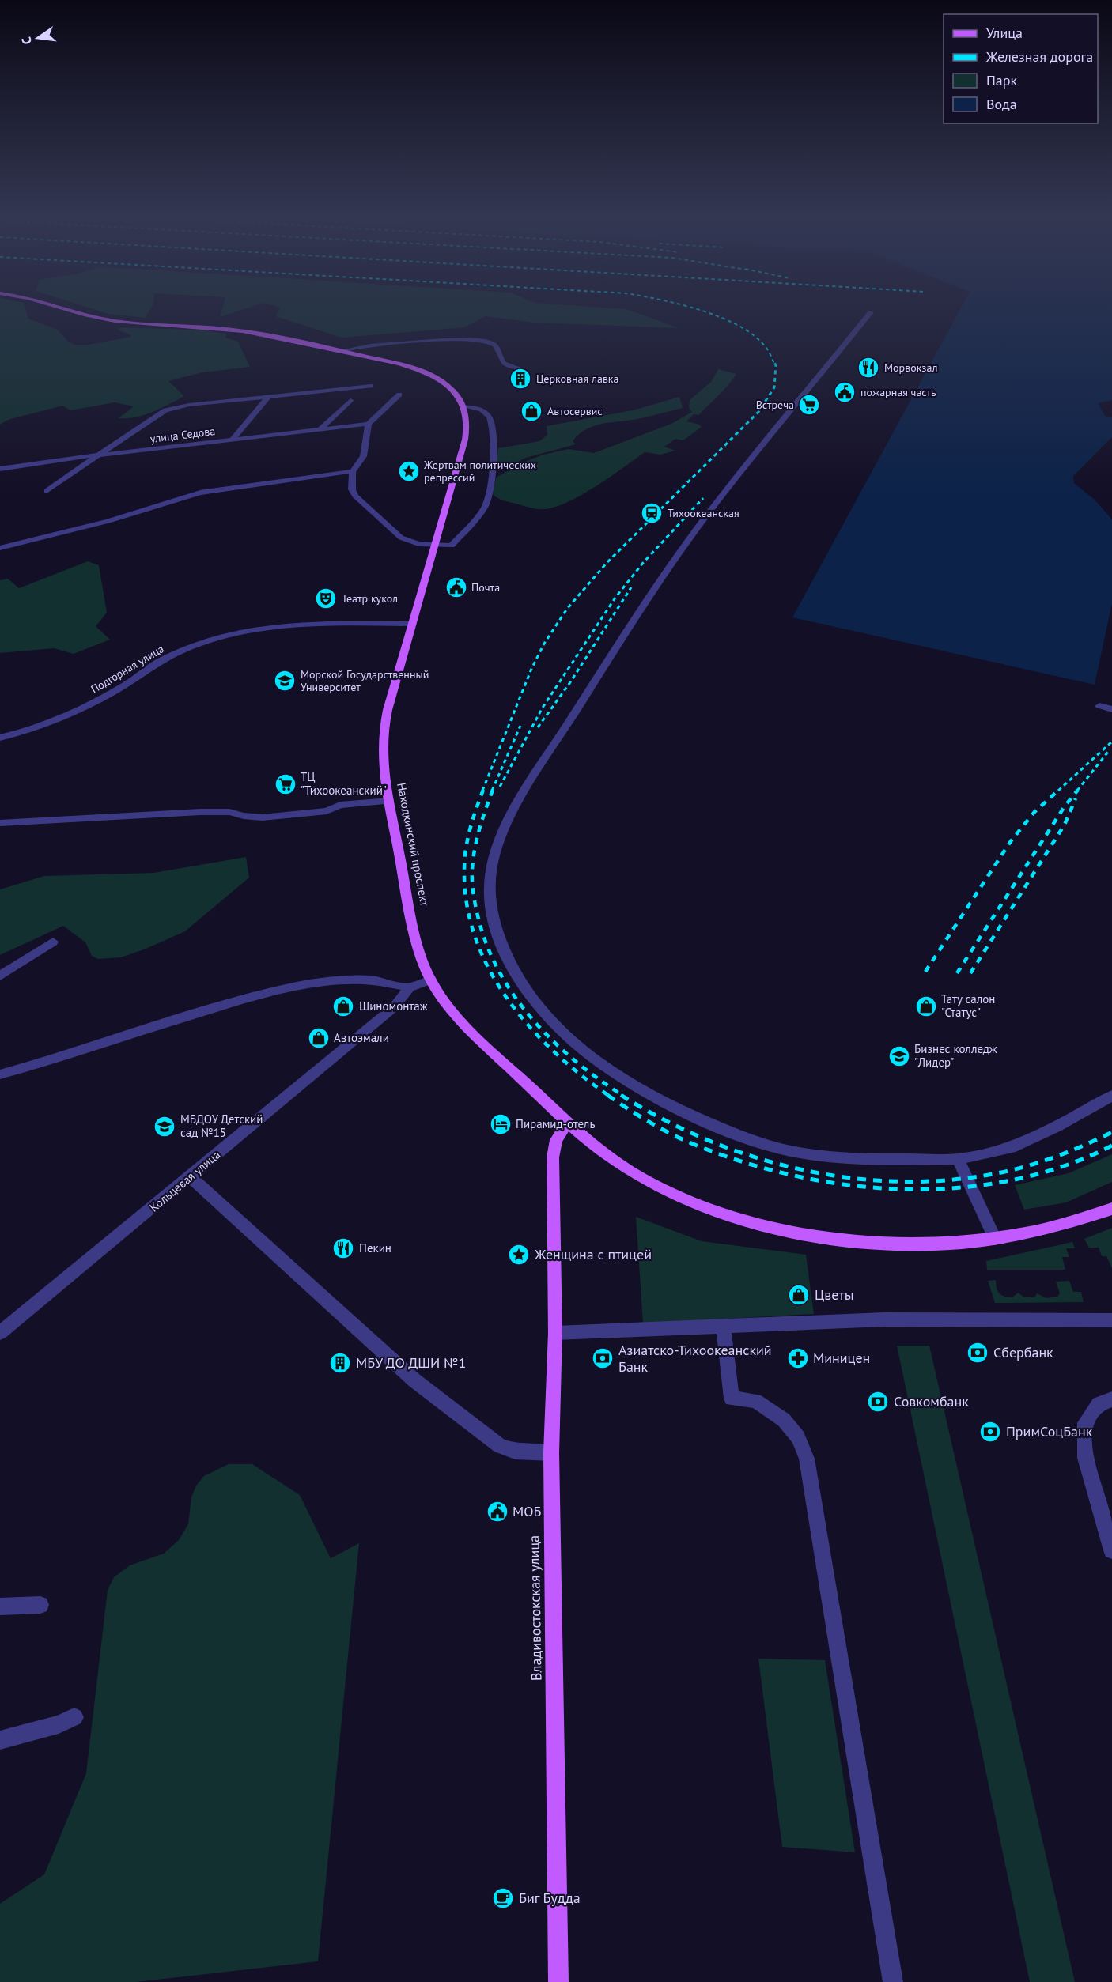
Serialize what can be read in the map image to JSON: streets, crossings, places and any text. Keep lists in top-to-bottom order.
{
  "streets": {
    "main road": ["Находкинский проспект", "Владивостокская улица"],
    "street": ["улица Седова", "Подгорная улица", "Кольцевая улица"]
  },
  "crossings": [
    ["Подгорная улица", "Находкинский проспект"],
    ["Находкинский проспект", "Кольцевая улица"],
    ["Находкинский проспект", "Владивостокская улица"]
  ],
  "places": {
    "restaurant": ["Морвокзал", "Пекин"],
    "building": ["Церковная лавка", "МБУ ДО ДШИ №1"],
    "public building": ["пожарная часть", "Почта", "МОБ"],
    "supermarket": ["Встреча", "ТЦ \"Тихоокеанский\""],
    "shop": [
      "Автосервис",
      "Шиномонтаж",
      "Тату салон \"Статус\"",
      "Автоэмали",
      "Цветы"
    ],
    "place": ["Жертвам политических репрессий", "Женщина с птицей"],
    "station": ["Тихоокеанская"],
    "theatre": ["Театр кукол"],
    "school or university": ["Морской Государственный Университет", "Бизнес колледж \"Лидер\"", "МБДОУ Детский сад №15"],
    "hotel": ["Пирамид-отель"],
    "bank": [
      "Сбербанк",
      "Азиатско-Тихоокеанский Банк",
      "Совкомбанк",
      "ПримСоцБанк"
    ],
    "pharmacy": ["Миницен"],
    "cafe": ["Биг Будда"]
  },
  "legend": [
    "Улица",
    "Железная дорога",
    "Парк",
    "Вода"
  ],
  "north": "left"
}
